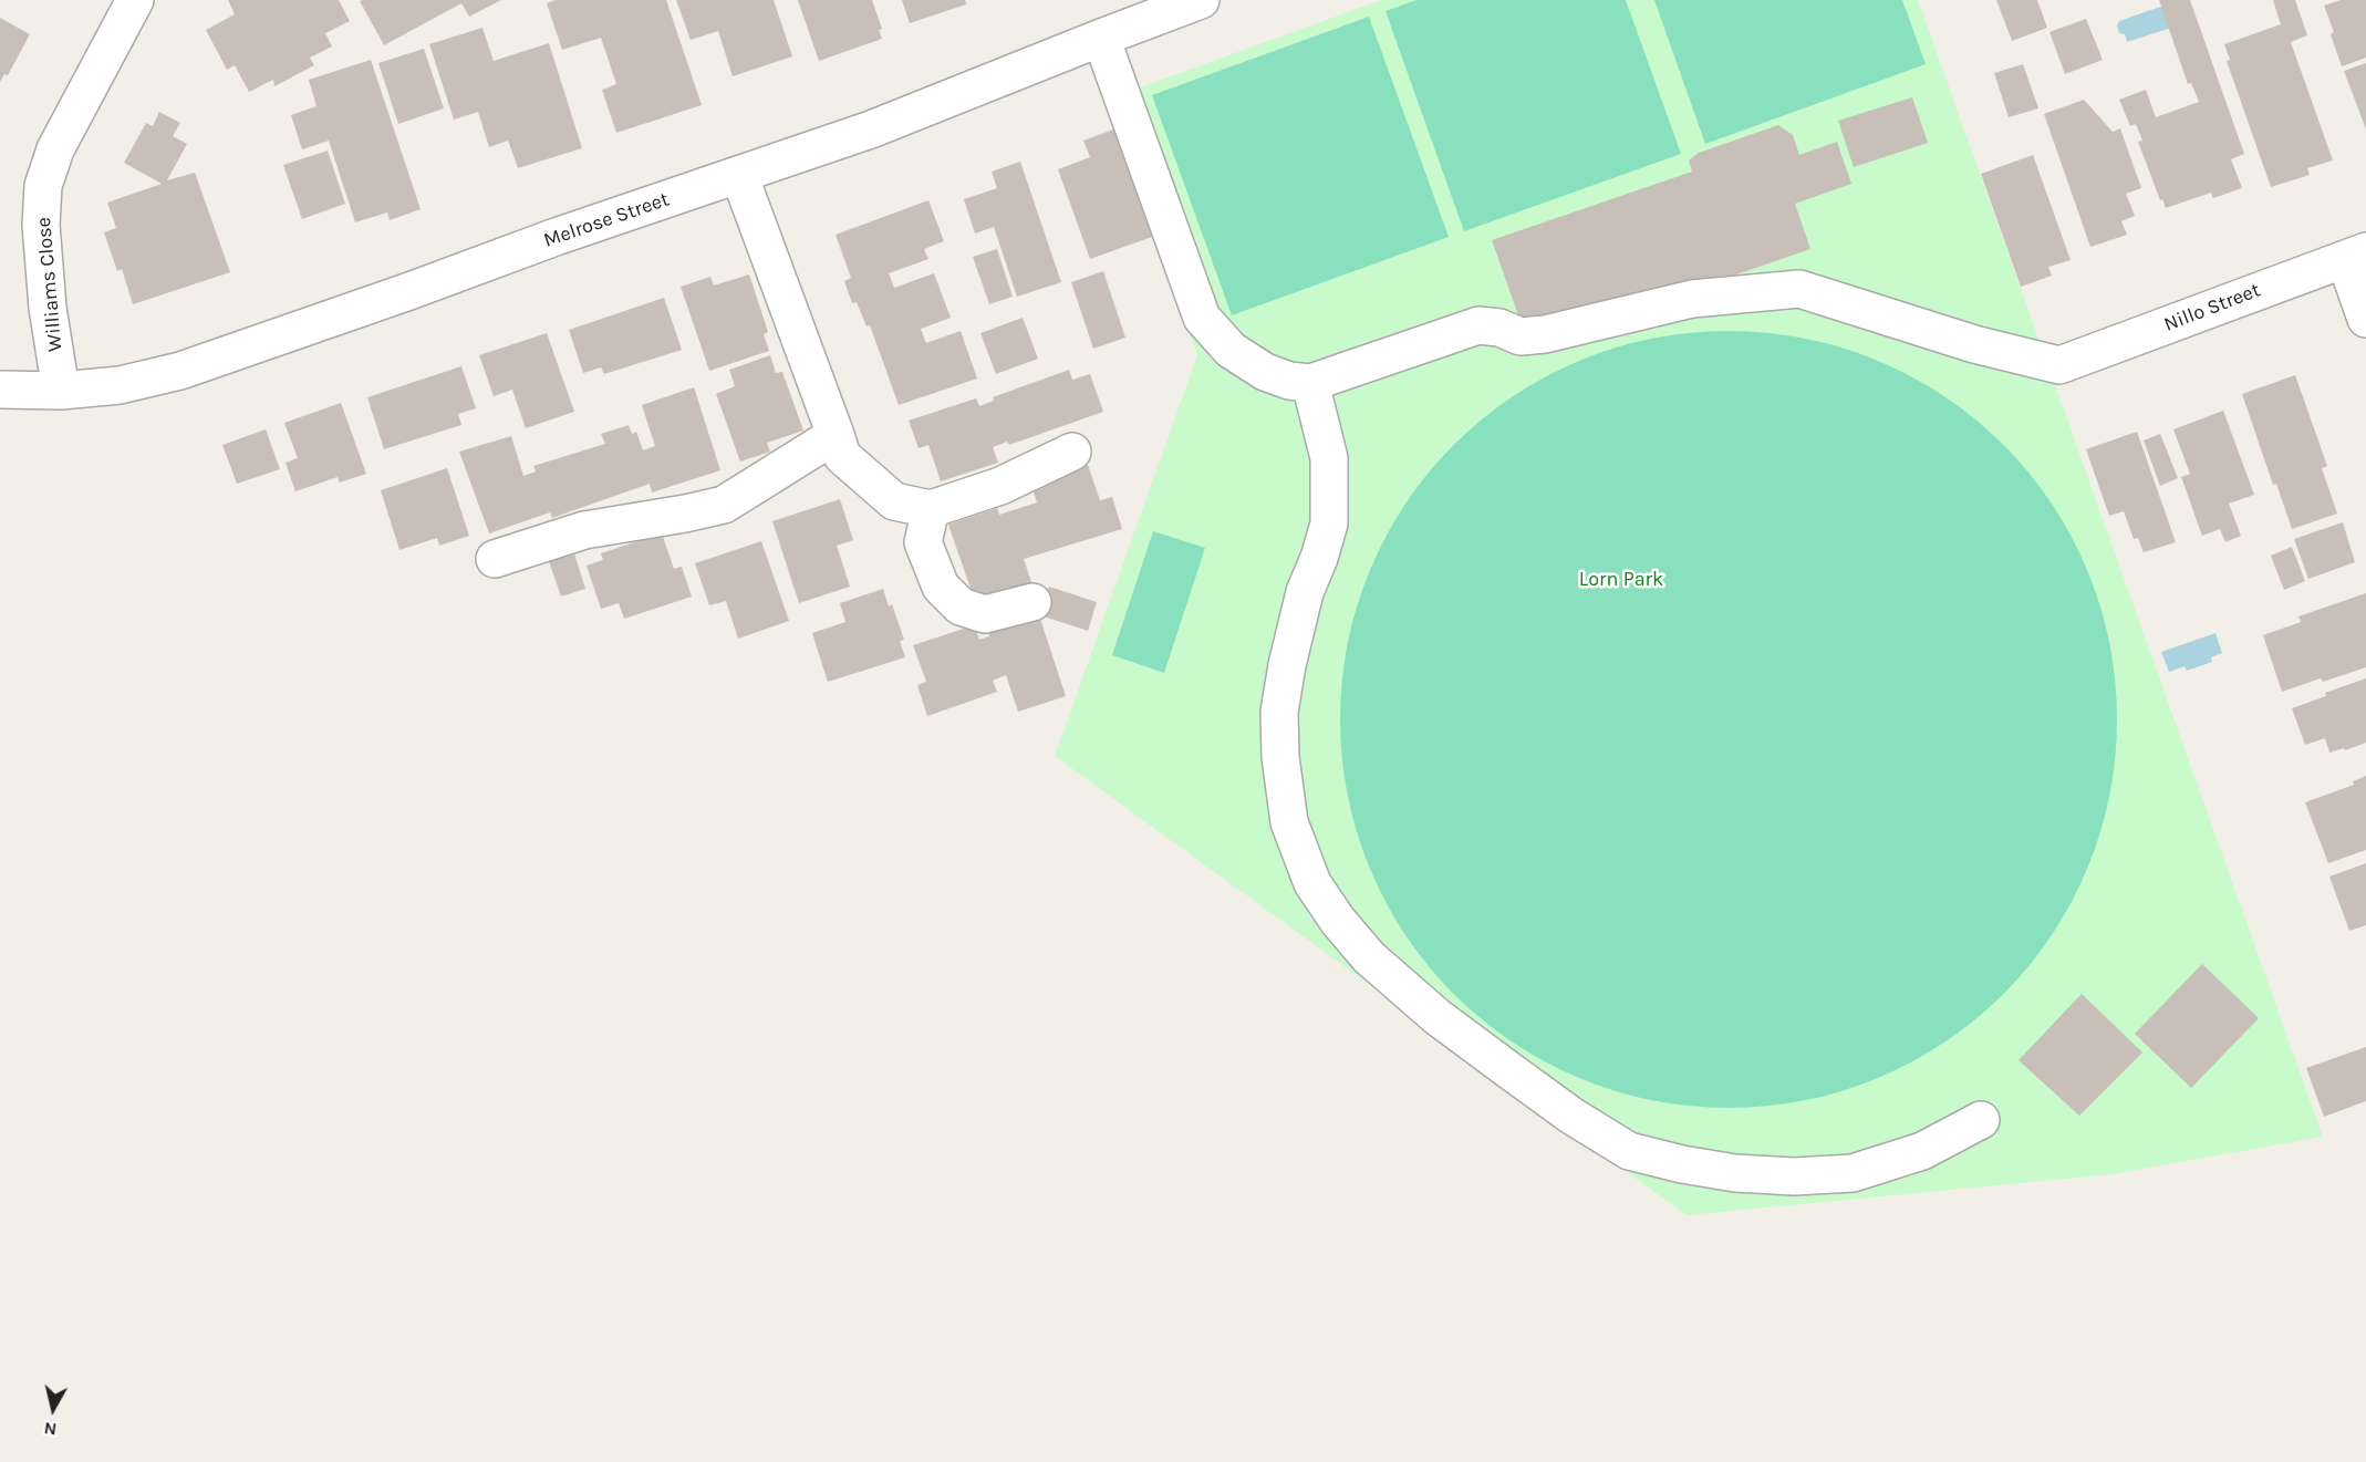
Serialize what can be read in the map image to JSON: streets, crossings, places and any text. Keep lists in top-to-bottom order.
{
  "streets": {
    "street": ["Melrose Street", "Williams Close", "Nillo Street"]
  },
  "crossings": [
    ["Melrose Street", "Williams Close"]
  ],
  "parks": ["Lorn Park"],
  "north": "bottom"
}
